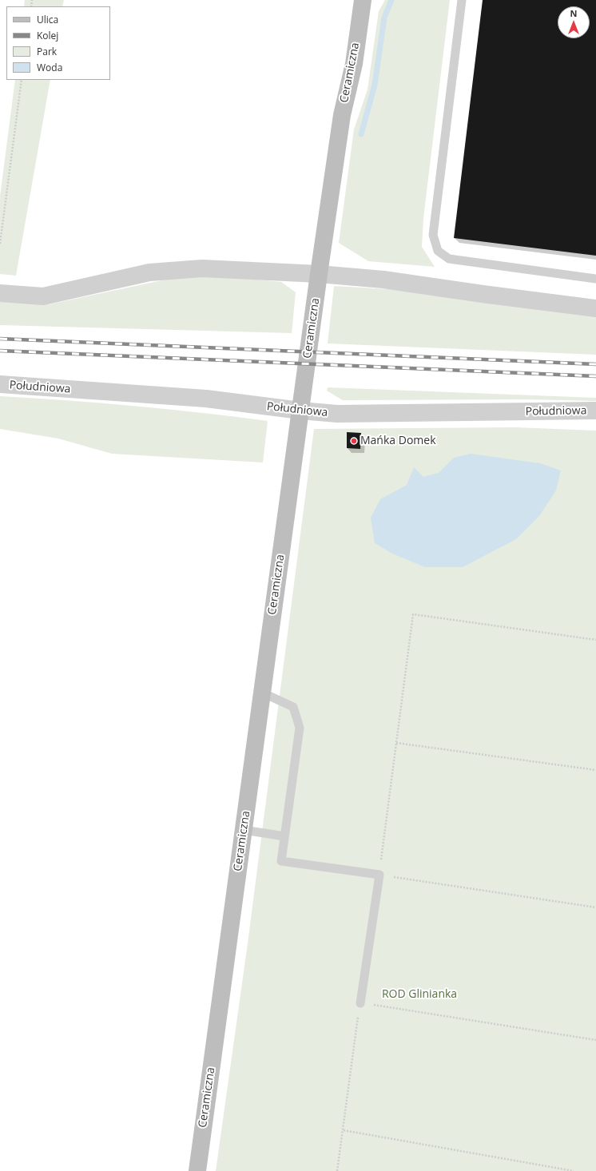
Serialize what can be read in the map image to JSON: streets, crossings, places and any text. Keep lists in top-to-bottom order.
{
  "streets": {
    "main road": ["Ceramiczna"],
    "street": ["Południowa"]
  },
  "crossings": [
    ["Ceramiczna", "Południowa"]
  ],
  "parks": ["ROD Glinianka"],
  "places": ["Mańka Domek"],
  "legend": [
    "Ulica",
    "Kolej",
    "Park",
    "Woda"
  ],
  "north": "top"
}
